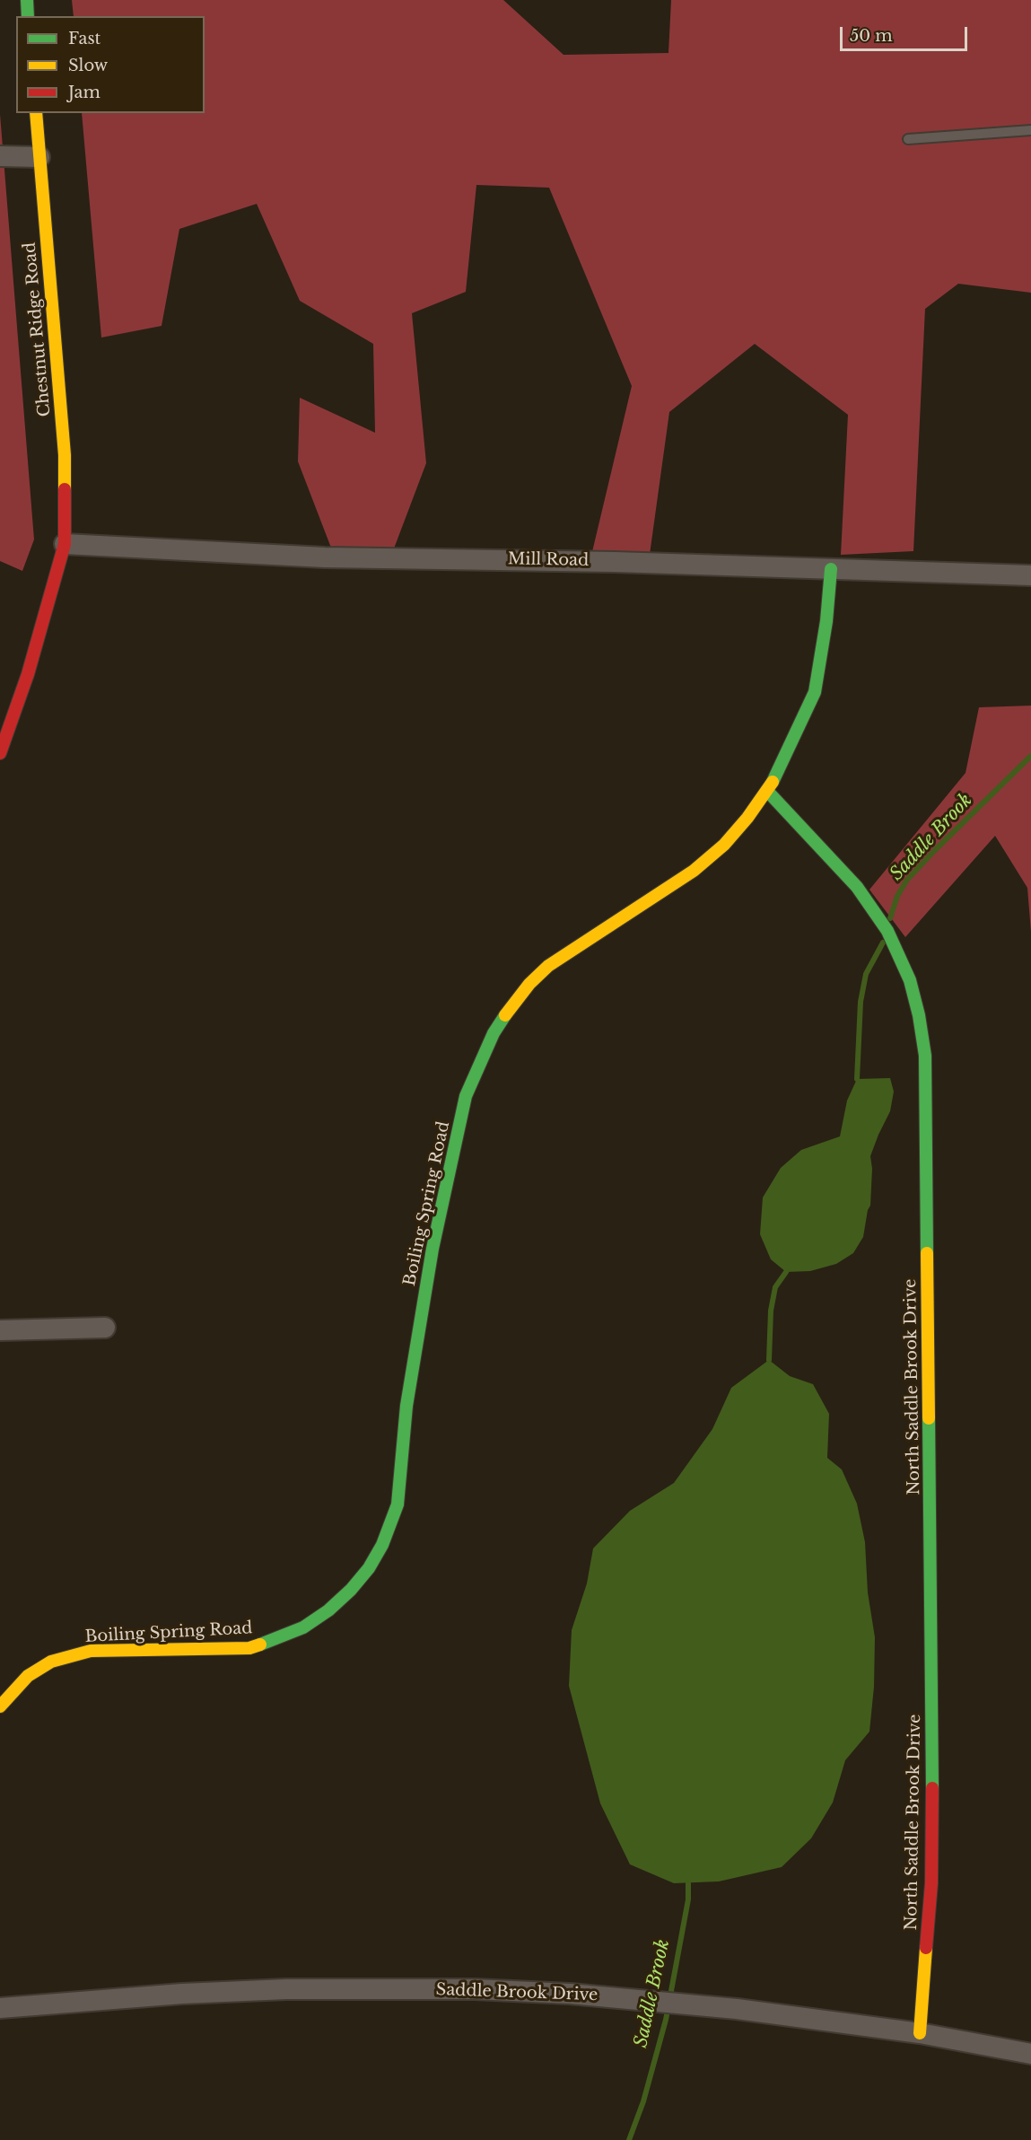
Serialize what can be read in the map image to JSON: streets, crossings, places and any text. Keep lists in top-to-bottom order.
{
  "streets": {
    "street": [
      "Chestnut Ridge Road",
      "Mill Road",
      "Boiling Spring Road",
      "North Saddle Brook Drive",
      "Saddle Brook Drive"
    ]
  },
  "crossings": [
    ["Chestnut Ridge Road", "Mill Road"],
    ["Mill Road", "Boiling Spring Road"],
    ["Boiling Spring Road", "North Saddle Brook Drive"],
    ["North Saddle Brook Drive", "Saddle Brook Drive"]
  ],
  "water": ["Saddle Brook"],
  "legend": ["Fast", "Slow", "Jam"],
  "scale_bar": "50 m"
}
